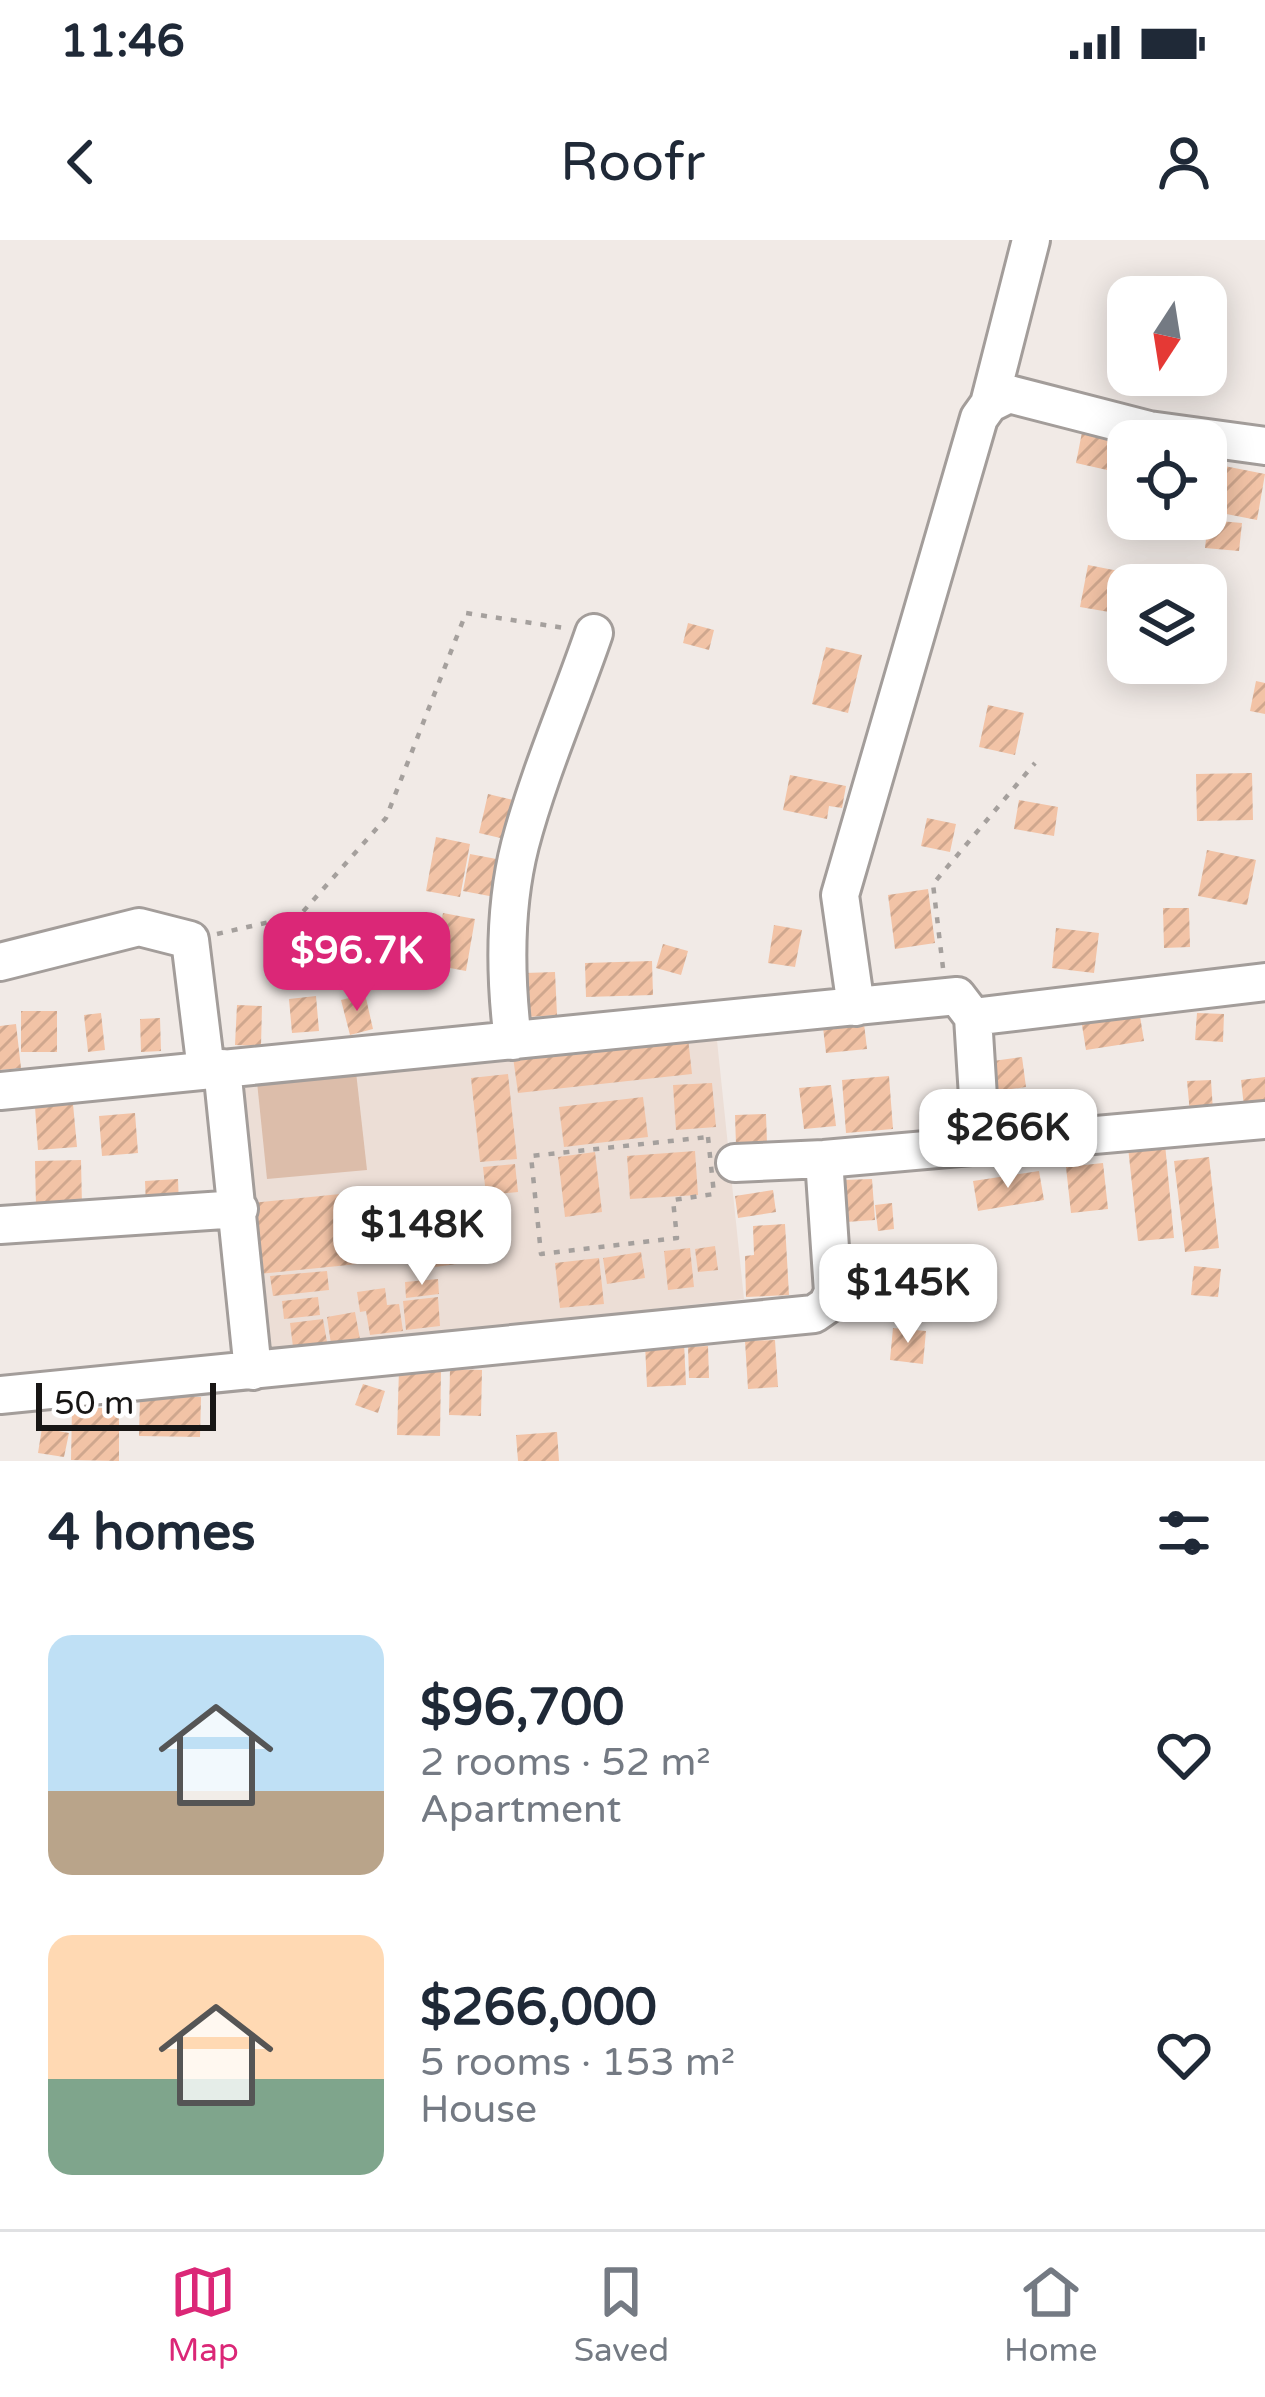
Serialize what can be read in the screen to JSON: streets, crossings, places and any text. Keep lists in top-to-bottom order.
{
  "scale_bar": "50 m",
  "north": "bottom",
  "page": {
    "status": "11:46",
    "header": "Roofr",
    "price": [
      "$96.7K",
      "$266K",
      "$148K",
      "$145K"
    ],
    "scale": "50 m",
    "heading": "4 homes",
    "list": [
      {
        "name": "$96,700",
        "note": "2 rooms · 52 m² · Apartment"
      },
      {
        "name": "$266,000",
        "note": "5 rooms · 153 m² · House"
      }
    ],
    "tabs": ["Map", "Saved", "Home"]
  }
}
